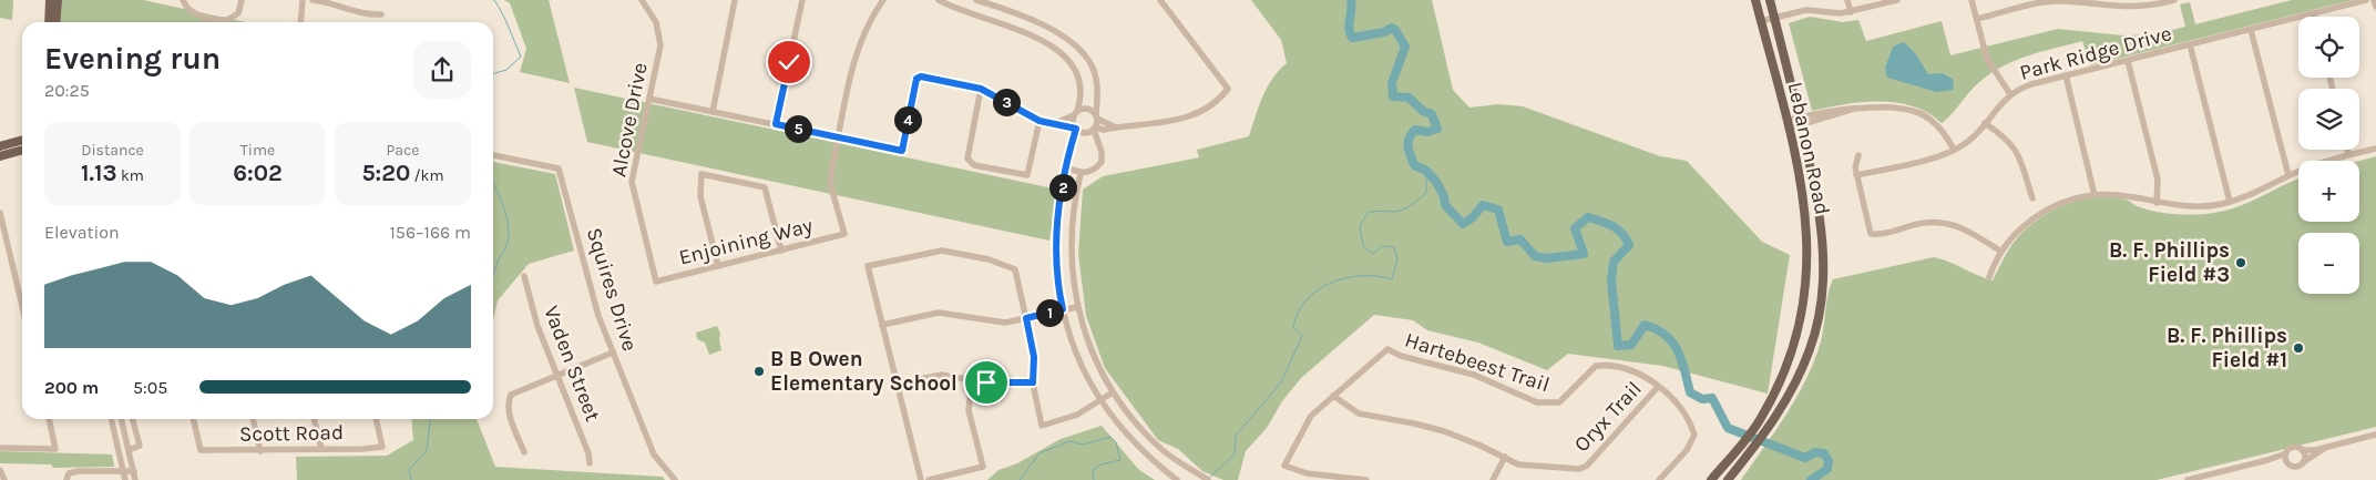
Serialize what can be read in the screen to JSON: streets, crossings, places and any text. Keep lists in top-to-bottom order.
{
  "streets": {
    "main road": ["Lebanon Road"],
    "street": [
      "Park Ridge Drive",
      "Alcove Drive",
      "Enjoining Way",
      "Squires Drive",
      "Hartebeest Trail",
      "Vaden Street",
      "Oryx Trail",
      "Scott Road"
    ]
  },
  "crossings": [
    ["Alcove Drive", "Enjoining Way"],
    ["Hartebeest Trail", "Oryx Trail"]
  ],
  "places": ["B. F. Phillips Field #3", "B. F. Phillips Field #1", "B B Owen Elementary School"],
  "page": {
    "map_buttons": ["+", "−"],
    "heading": ["Evening run", "20:25"],
    "pins": [
      "3",
      "4",
      "5",
      "2",
      "1"
    ],
    "stats": [
      ["Distance", "1.13 km"],
      ["Time", "6:02"],
      ["Pace", "5:20 /km"]
    ],
    "chart": ["Elevation", "156–166 m"],
    "list": [
      {
        "name": "200 m",
        "note": "5:05"
      }
    ]
  }
}
